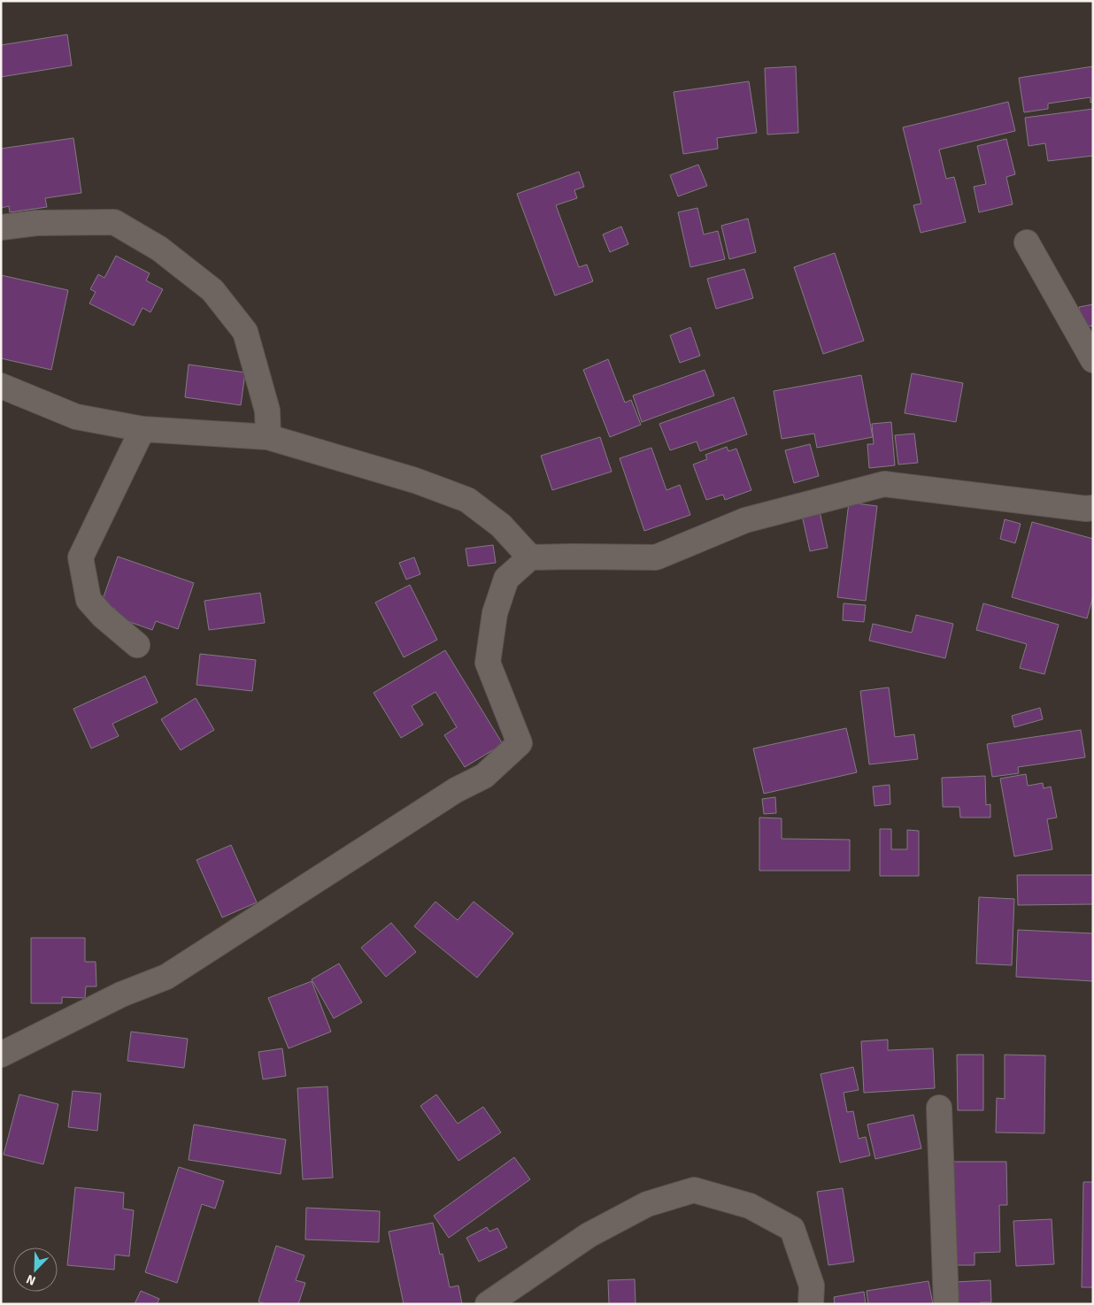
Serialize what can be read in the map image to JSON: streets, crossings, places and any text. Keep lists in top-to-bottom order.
{
  "north": "bottom left"
}
